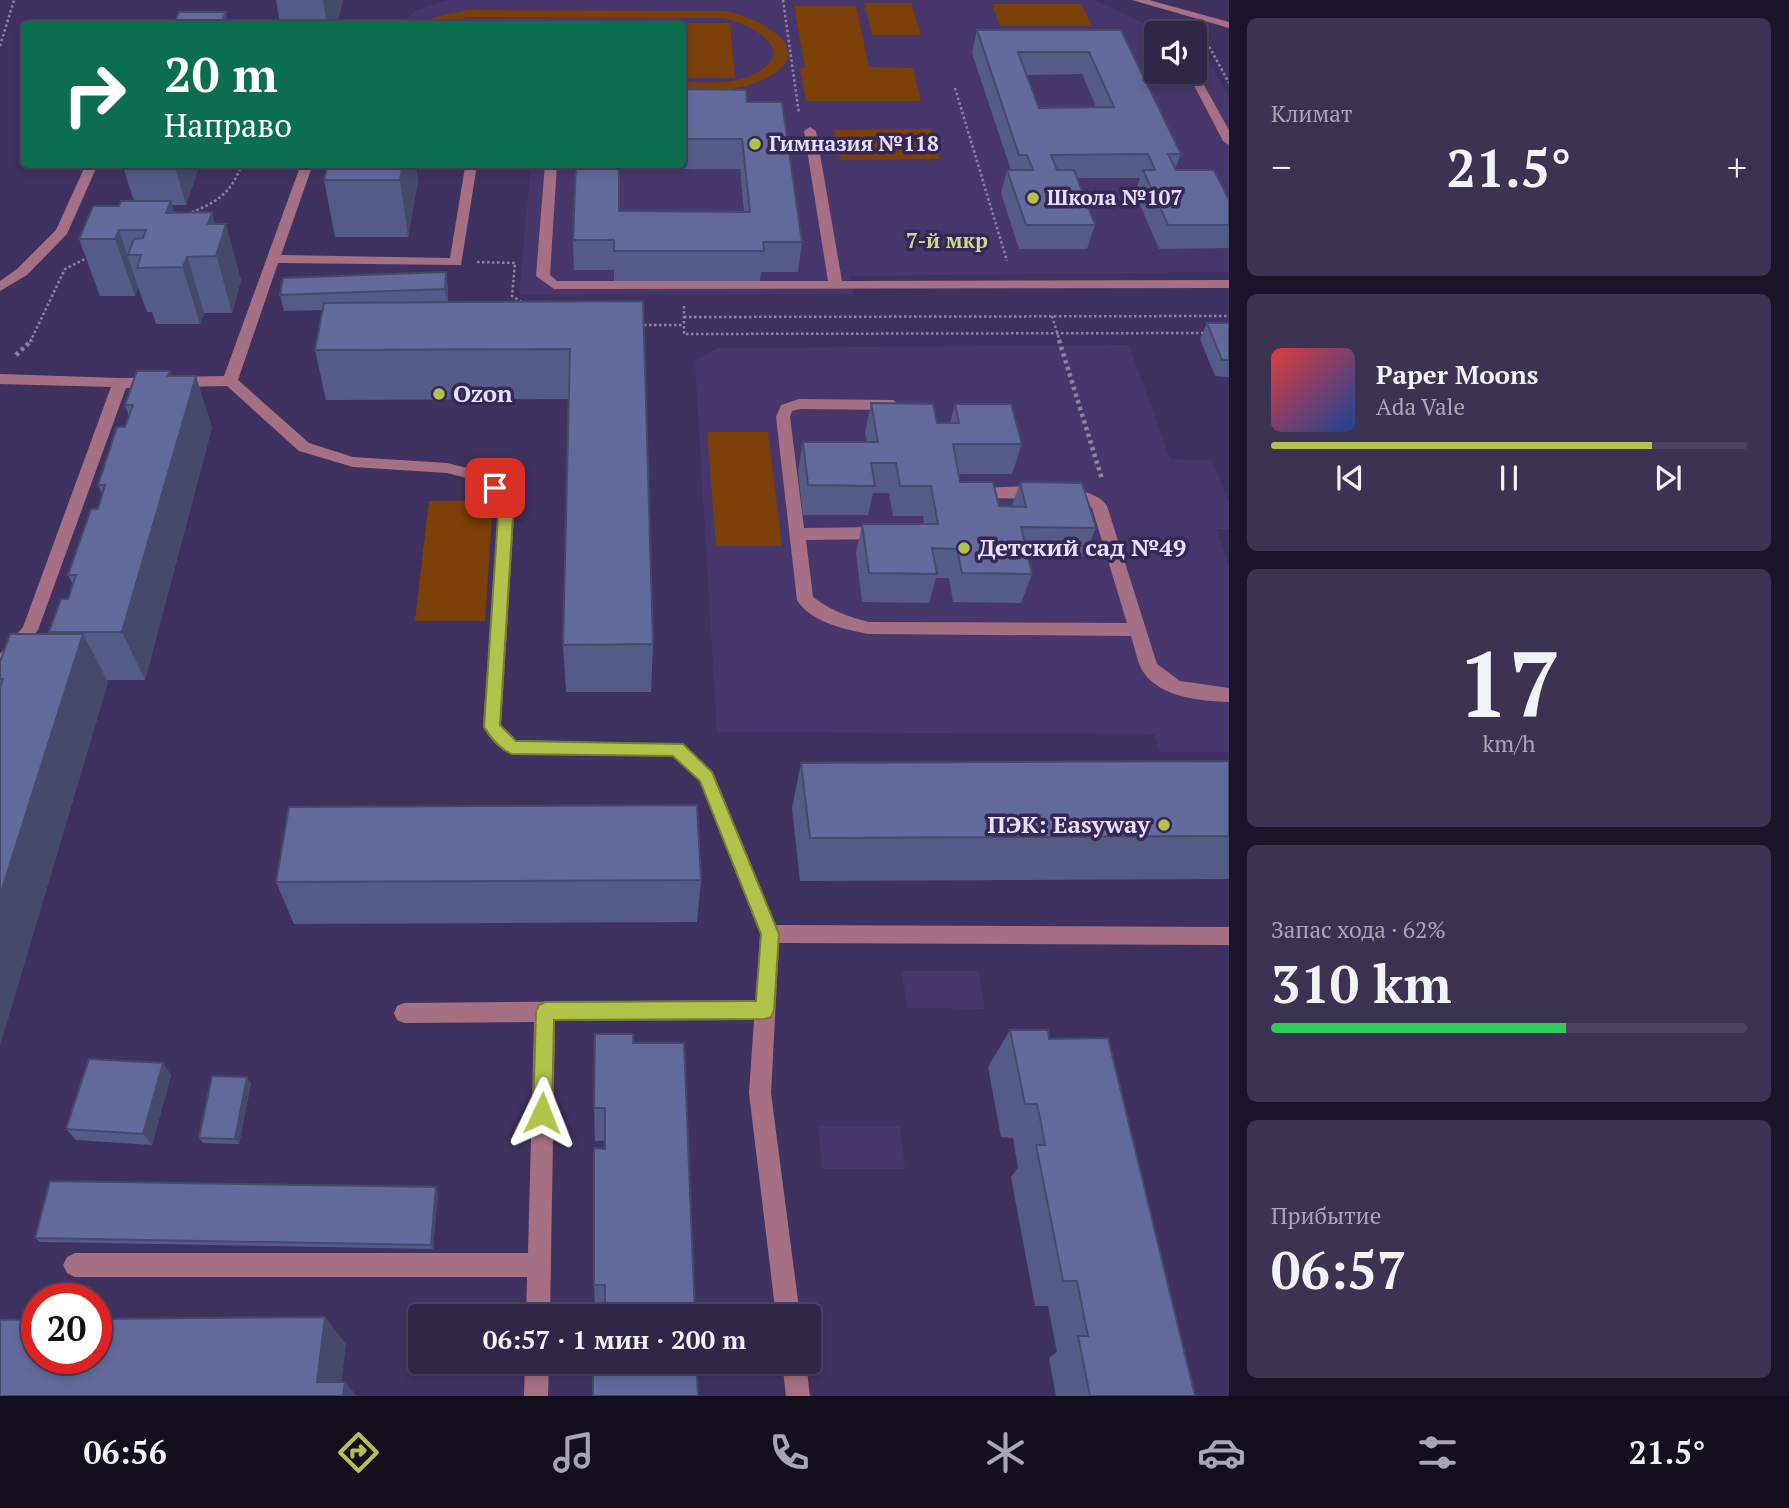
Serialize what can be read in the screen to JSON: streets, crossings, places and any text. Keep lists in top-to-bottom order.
{
  "districts": ["7-й мкр"],
  "places": [
    "Гимназия №118",
    "Школа №107",
    "Ozon",
    "Детский сад №49",
    "ПЭК: Easyway"
  ],
  "page": {
    "tile": [
      "Климат",
      ["17", "km/h"],
      ["Запас хода · 62%", "310 km"],
      ["Прибытие", "06:57"]
    ],
    "turn": ["20 m", "Направо"],
    "heat": ["−", "21.5°", "+"],
    "song": ["Paper Moons", "Ada Vale"],
    "limit": "20",
    "trip": "06:57 · 1 мин · 200 m",
    "tabs": ["06:56", "21.5°"]
  }
}
